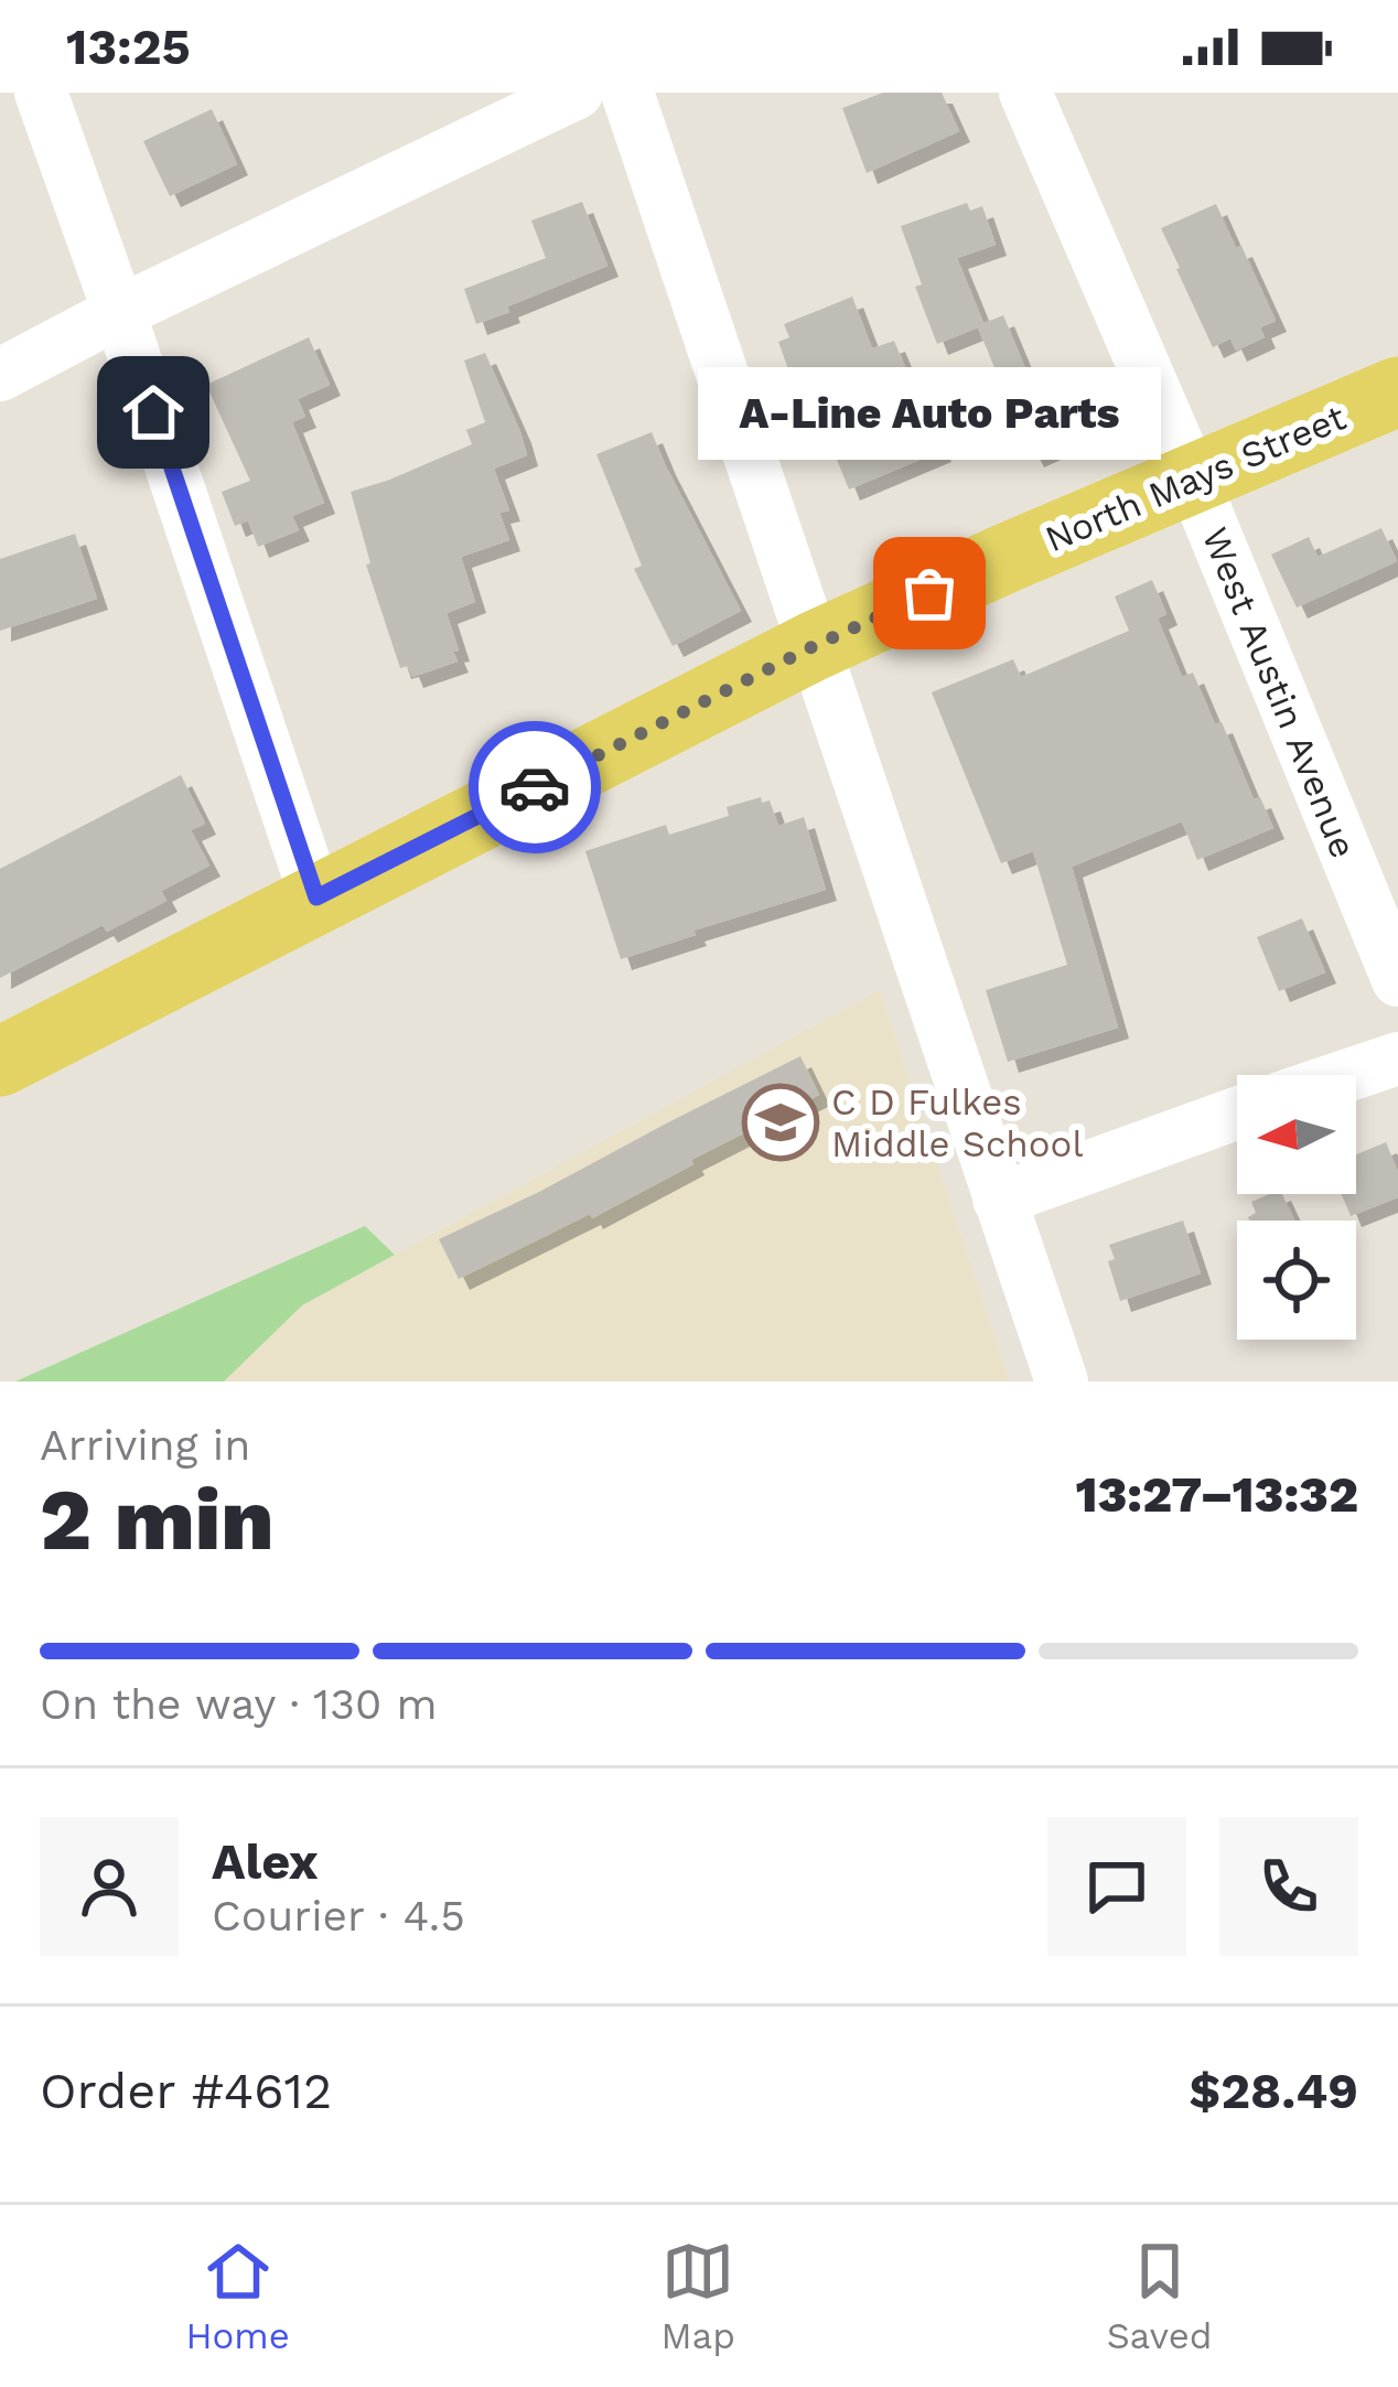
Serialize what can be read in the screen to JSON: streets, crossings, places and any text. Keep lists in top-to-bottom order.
{
  "streets": {
    "main road": ["North Mays Street"],
    "street": ["West Austin Avenue"]
  },
  "crossings": [
    ["North Mays Street", "West Austin Avenue"]
  ],
  "places": {
    "other": ["A-Line Auto Parts"],
    "school or university": ["C D Fulkes Middle School"]
  },
  "north": "left",
  "page": {
    "status": "13:25",
    "bubble": "A-Line Auto Parts",
    "heading": ["2 min", "Arriving in", "13:27–13:32"],
    "panel": [
      "Alex",
      "Courier · 4.5",
      "Order #4612",
      "$28.49"
    ],
    "bar": "On the way · 130 m",
    "tabs": ["Home", "Map", "Saved"]
  }
}
